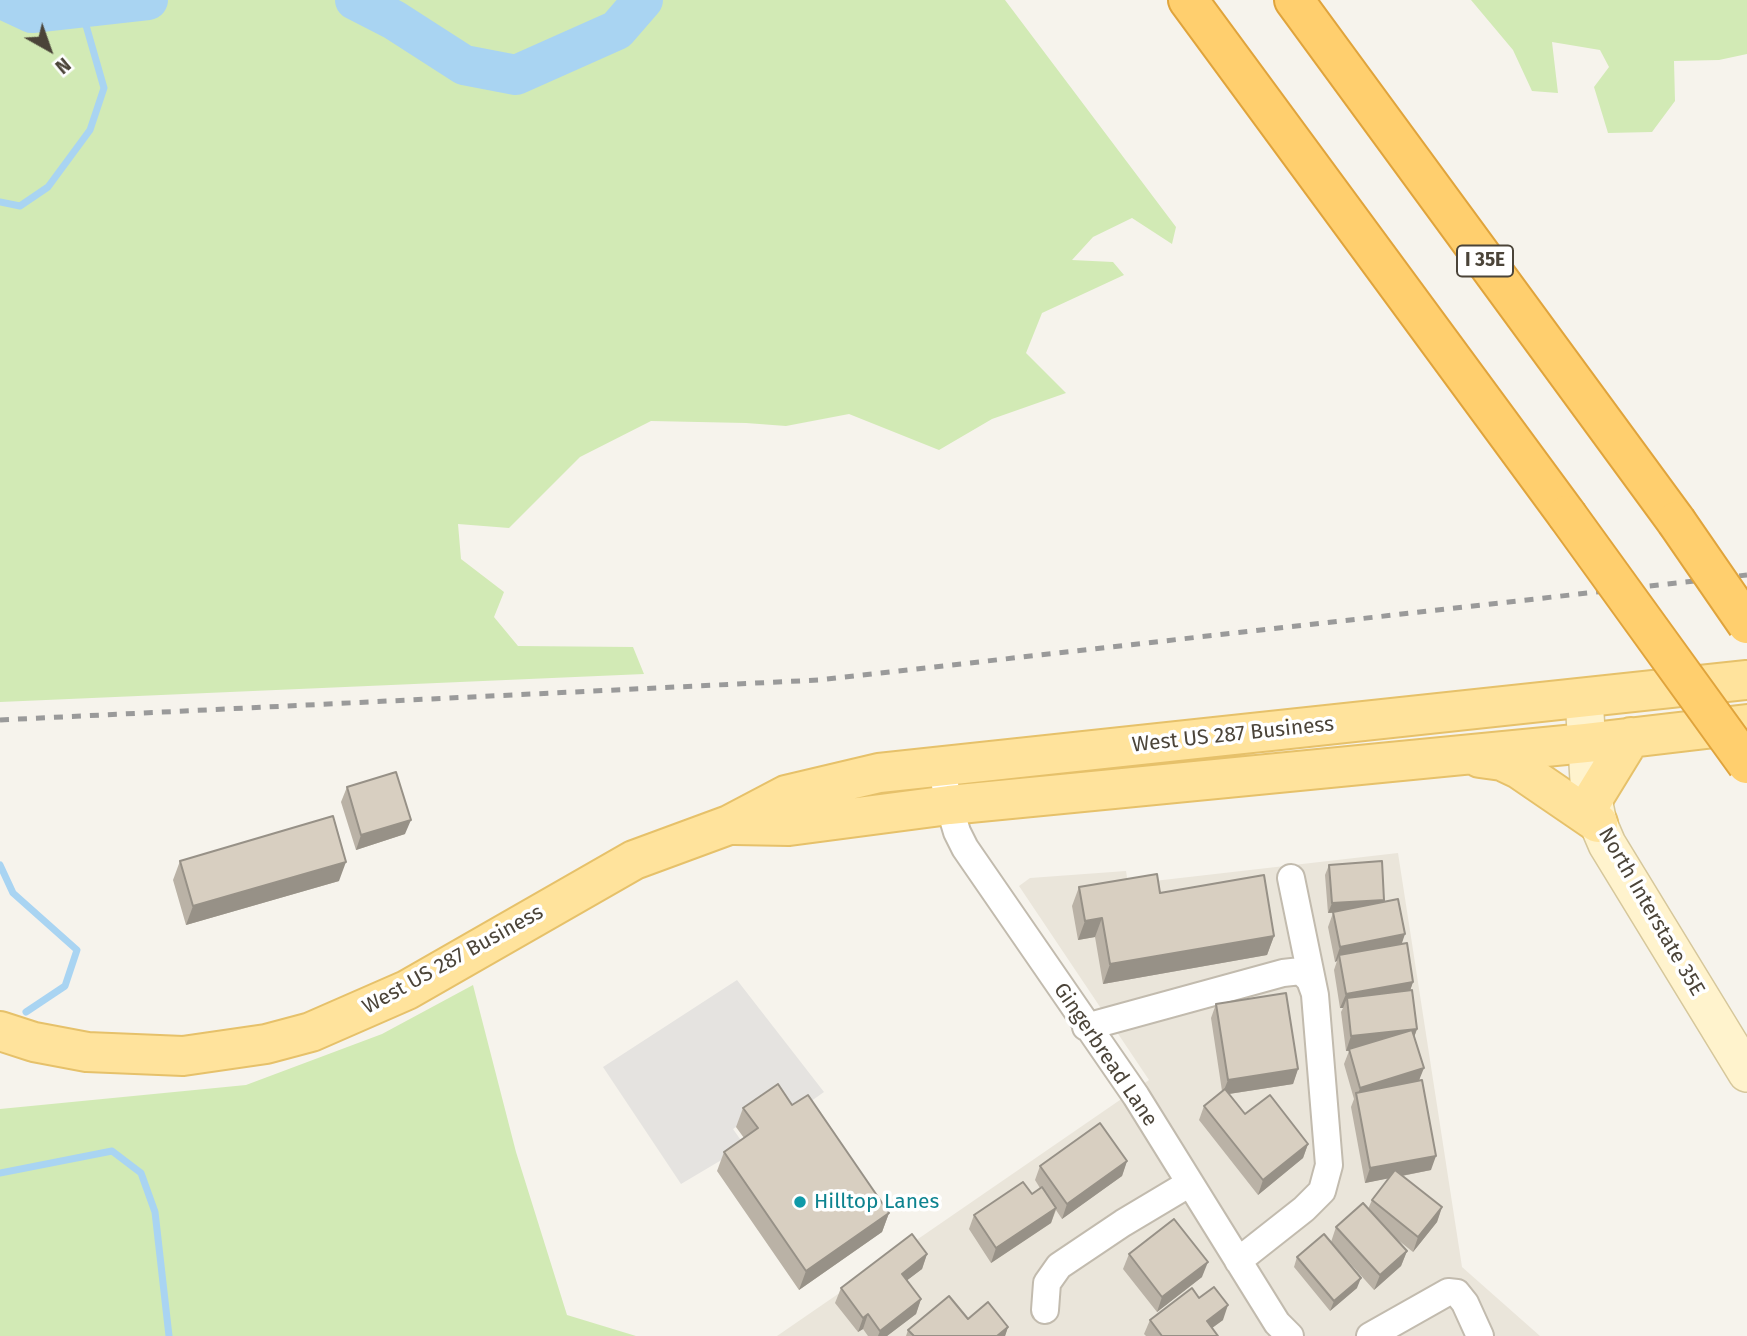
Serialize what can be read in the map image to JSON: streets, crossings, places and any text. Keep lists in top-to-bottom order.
{
  "streets": {
    "highway": ["I 35E"],
    "main road": ["West US 287 Business", "North Interstate 35E"],
    "street": ["Gingerbread Lane"]
  },
  "crossings": [
    ["West US 287 Business", "North Interstate 35E"],
    ["West US 287 Business", "Gingerbread Lane"]
  ],
  "places": ["Hilltop Lanes"],
  "north": "bottom right"
}
